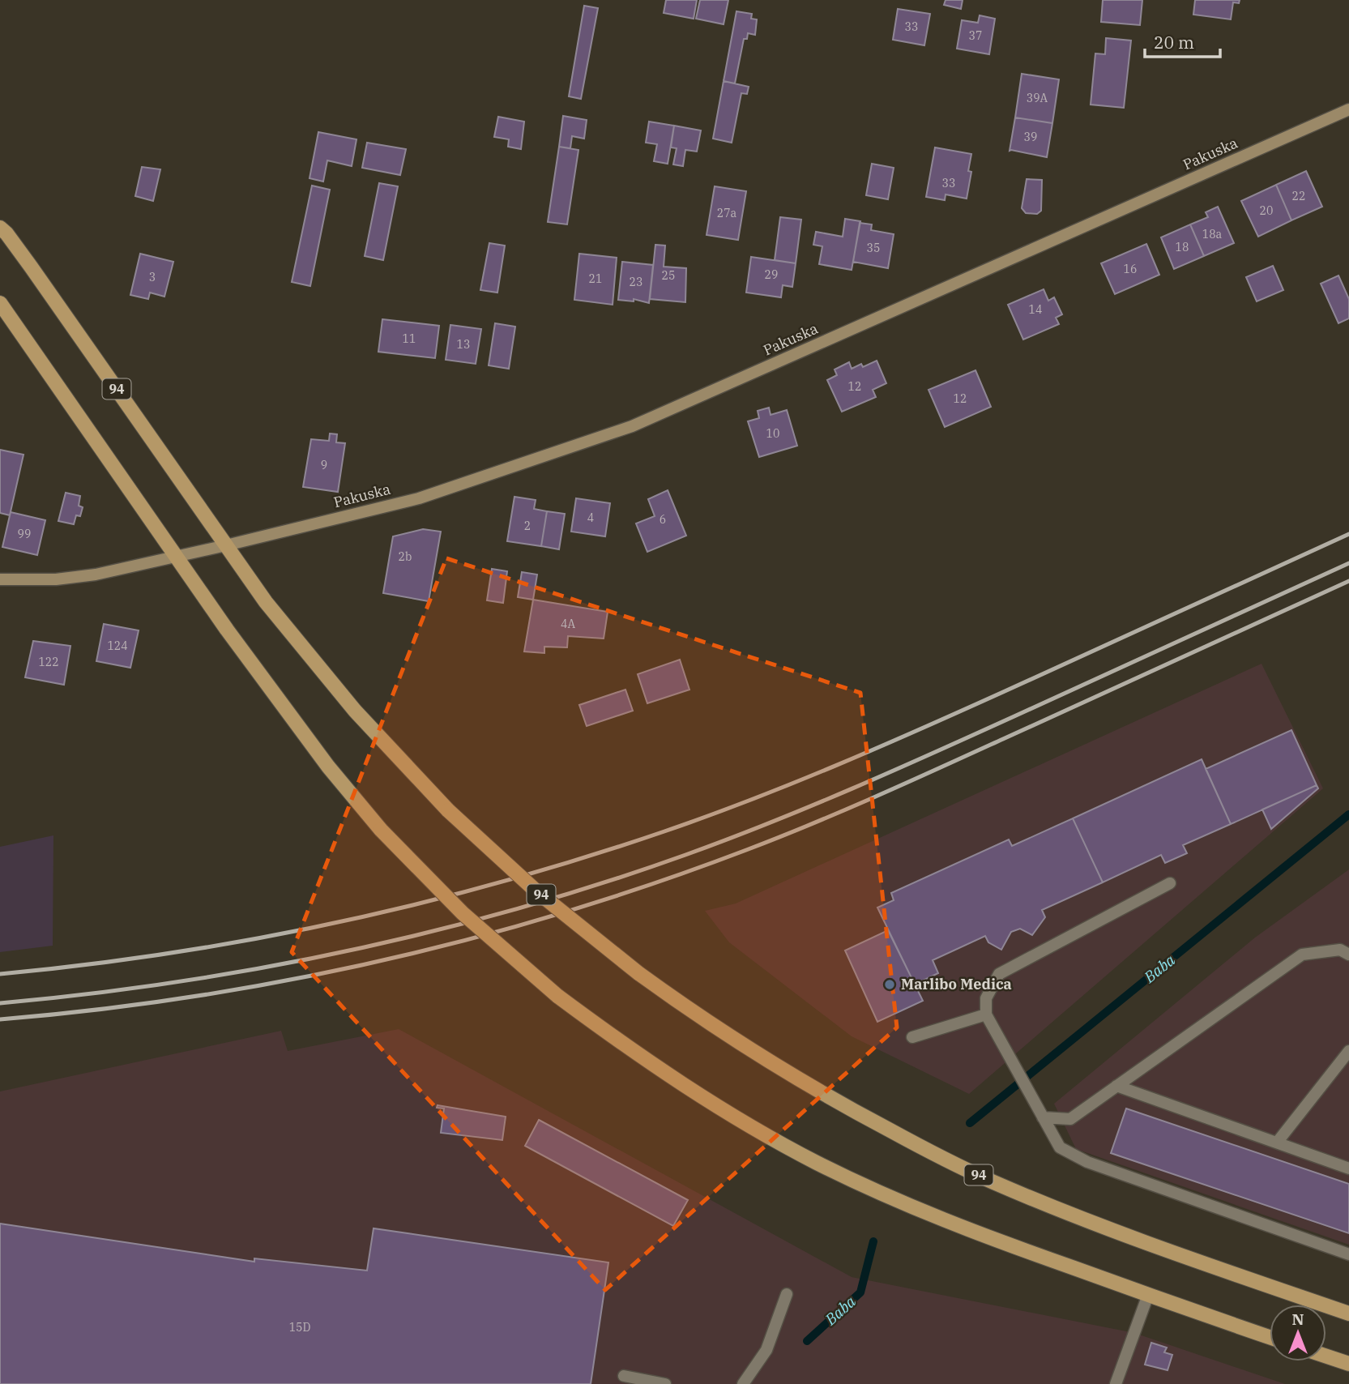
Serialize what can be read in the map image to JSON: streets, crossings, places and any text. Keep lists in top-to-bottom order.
{
  "streets": {
    "main road": ["94"],
    "street": ["Pakuska"]
  },
  "crossings": [
    ["Pakuska", "94"]
  ],
  "water": ["Baba"],
  "places": ["Marlibo Medica"],
  "house_numbers": [
    "33",
    "37",
    "39A",
    "39",
    "33",
    "22",
    "20",
    "27a",
    "18a",
    "18",
    "35",
    "16",
    "29",
    "25",
    "3",
    "21",
    "23",
    "14",
    "11",
    "13",
    "12",
    "12",
    "10",
    "9",
    "4",
    "6",
    "2",
    "99",
    "2b",
    "4A",
    "124",
    "122",
    "15D"
  ],
  "scale_bar": "20 m",
  "north": "top"
}
